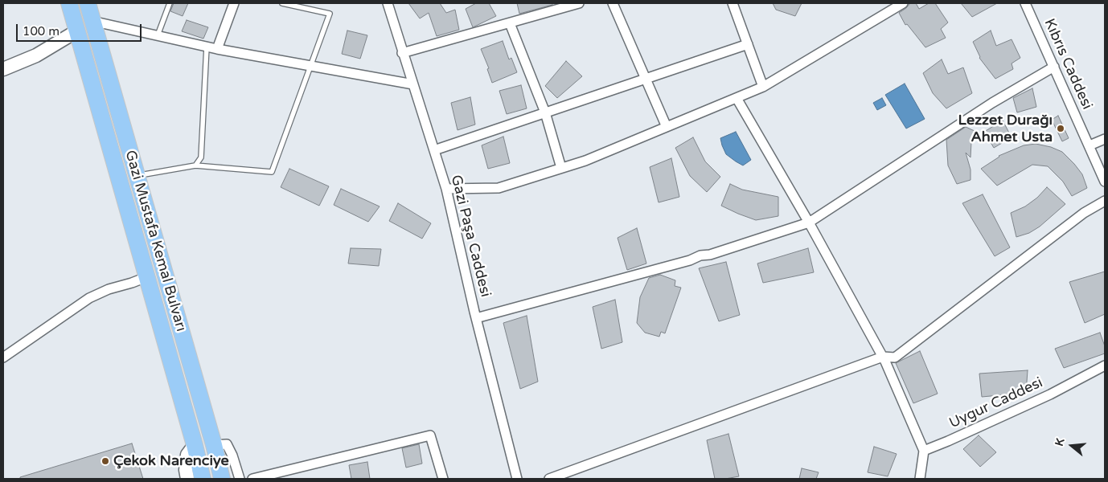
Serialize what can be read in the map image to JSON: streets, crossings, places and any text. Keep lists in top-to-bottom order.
{
  "streets": {
    "highway": ["Gazi Mustafa Kemal Bulvarı"],
    "street": ["Kıbrıs Caddesi", "Gazi Paşa Caddesi", "Uygur Caddesi"]
  },
  "places": ["Lezzet Durağı Ahmet Usta", "Çekok Narenciye"],
  "scale_bar": "100 m",
  "north": "left"
}
